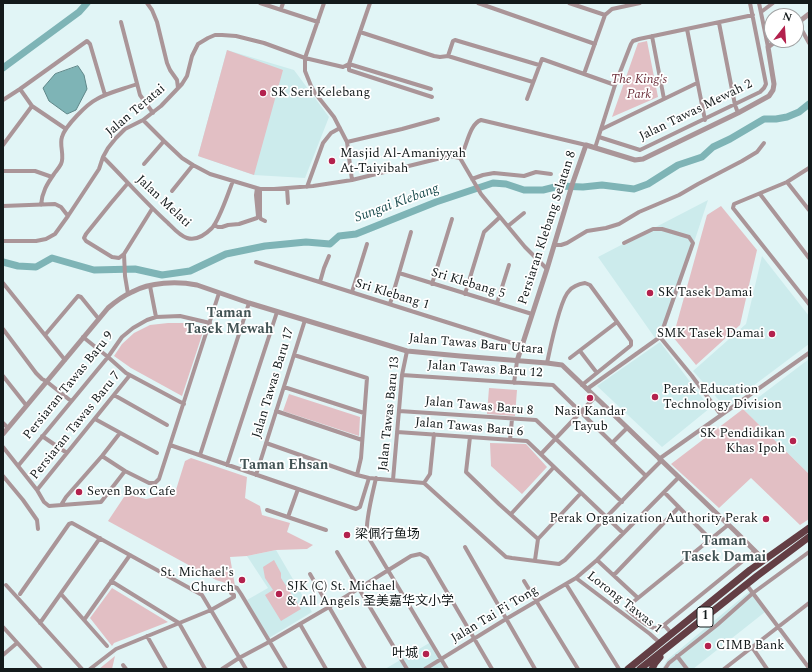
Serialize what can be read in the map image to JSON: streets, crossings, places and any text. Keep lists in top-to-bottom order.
{
  "streets": {
    "highway": ["1"],
    "street": [
      "Jalan Teratai",
      "Jalan Tawas Mewah 2",
      "Jalan Melati",
      "Persiaran Klebang Selatan 8",
      "Sri Klebang 5",
      "Sri Klebang 1",
      "Jalan Tawas Baru Utara",
      "Jalan Tawas Baru 12",
      "Jalan Tawas Baru 17",
      "Persiaran Tawas Baru 9",
      "Jalan Tawas Baru 8",
      "Jalan Tawas Baru 13",
      "Persiaran Tawas Baru 7",
      "Jalan Tawas Baru 6",
      "Lorong Tawas 1",
      "Jalan Tai Fi Tong"
    ]
  },
  "crossings": [
    ["Jalan Teratai", "Jalan Melati"],
    ["Persiaran Klebang Selatan 8", "Sri Klebang 5"],
    ["Persiaran Klebang Selatan 8", "Sri Klebang 1"],
    ["Persiaran Klebang Selatan 8", "Jalan Tawas Baru Utara"],
    ["Jalan Tawas Baru Utara", "Jalan Tawas Baru 17"],
    ["Jalan Tawas Baru Utara", "Jalan Tawas Baru 13"],
    ["Jalan Tawas Baru Utara", "Jalan Tai Fi Tong"],
    ["Jalan Tawas Baru Utara", "1"],
    ["Jalan Tawas Baru 12", "Jalan Tawas Baru 13"],
    ["Jalan Tawas Baru 8", "Jalan Tawas Baru 13"],
    ["Jalan Tawas Baru 13", "Jalan Tawas Baru 6"],
    ["Jalan Tawas Baru 6", "Jalan Tai Fi Tong"],
    ["Lorong Tawas 1", "Jalan Tai Fi Tong"],
    ["Lorong Tawas 1", "1"]
  ],
  "districts": ["Taman Tasek Mewah", "Taman Ehsan", "Taman Tasek Damai"],
  "water": ["Sungai Klebang"],
  "parks": ["The King's Park"],
  "places": [
    "SK Seri Kelebang",
    "Masjid Al-Amaniyyah At-Taiyibah",
    "SK Tasek Damai",
    "SMK Tasek Damai",
    "Perak Education Technology Division",
    "Nasi Kandar Tayub",
    "SK Pendidikan Khas Ipoh",
    "Seven Box Cafe",
    "Perak Organization Authority Perak",
    "梁佩行鱼场",
    "St. Michael's Church",
    "SJK (C) St. Michael & All Angels 圣美嘉华文小学",
    "CIMB Bank",
    "叶城"
  ],
  "north": "top"
}
